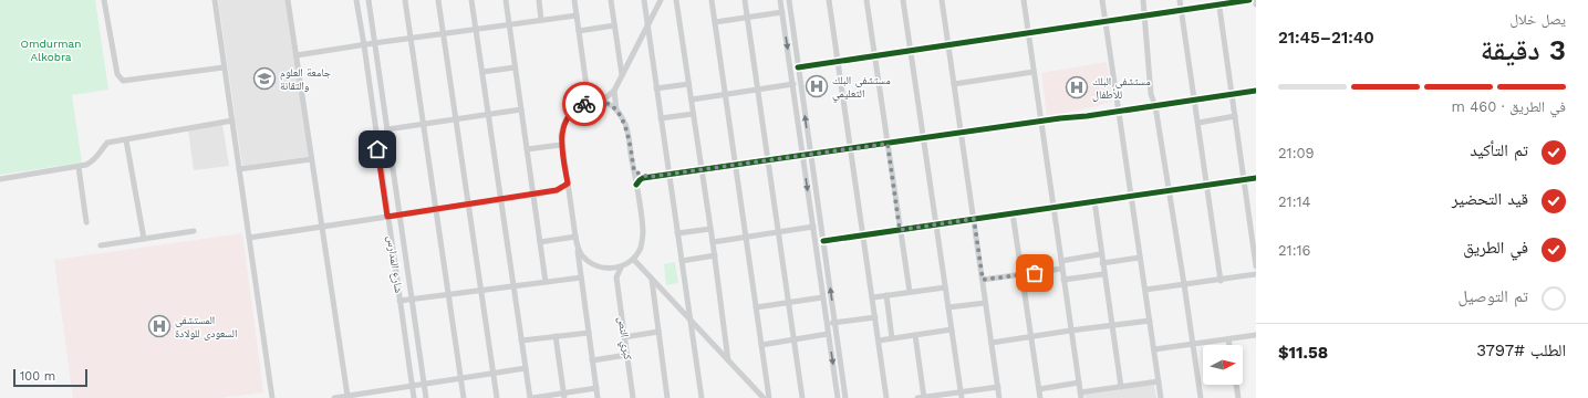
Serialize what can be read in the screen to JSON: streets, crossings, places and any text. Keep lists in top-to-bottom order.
{
  "streets": {
    "street": ["شارع المدارس", "كبري النص"]
  },
  "parks": ["Omdurman Alkobra"],
  "places": {
    "school or university": ["جامعة العلوم والتقانة"],
    "hospital": ["مستشفى البلك التعليمي", "مستشفى البلك للأطفال", "المستشفى السعودى للولادة"]
  },
  "scale_bar": "100 m",
  "north": "right",
  "page": {
    "heading": ["3 دقيقة", "يصل خلال", "21:40–21:45"],
    "panel": ["الطلب #3797", "$11.58"],
    "bar": "في الطريق · 460 m",
    "list": [
      ["تم التأكيد", "21:09"],
      ["قيد التحضير", "21:14"],
      ["في الطريق", "21:16"],
      "تم التوصيل"
    ],
    "scale": "100 m"
  }
}
